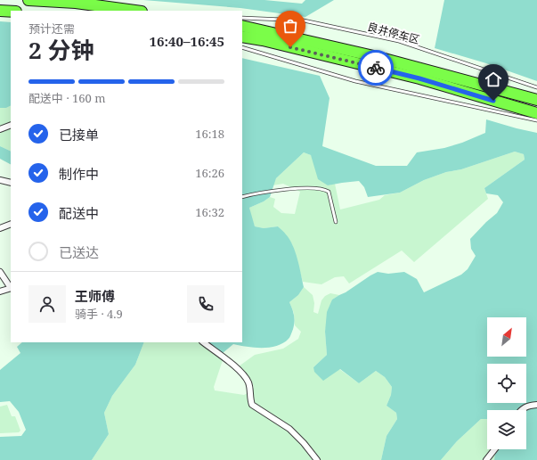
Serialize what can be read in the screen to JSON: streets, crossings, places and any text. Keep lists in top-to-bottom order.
{
  "streets": {
    "lane": ["良井停车区"]
  },
  "north": "top right",
  "page": {
    "heading": ["2 分钟", "预计还需", "16:40–16:45"],
    "panel": ["王师傅", "骑手 · 4.9"],
    "bar": "配送中 · 160 m",
    "list": [
      ["已接单", "16:18"],
      ["制作中", "16:26"],
      ["配送中", "16:32"],
      "已送达"
    ]
  }
}
